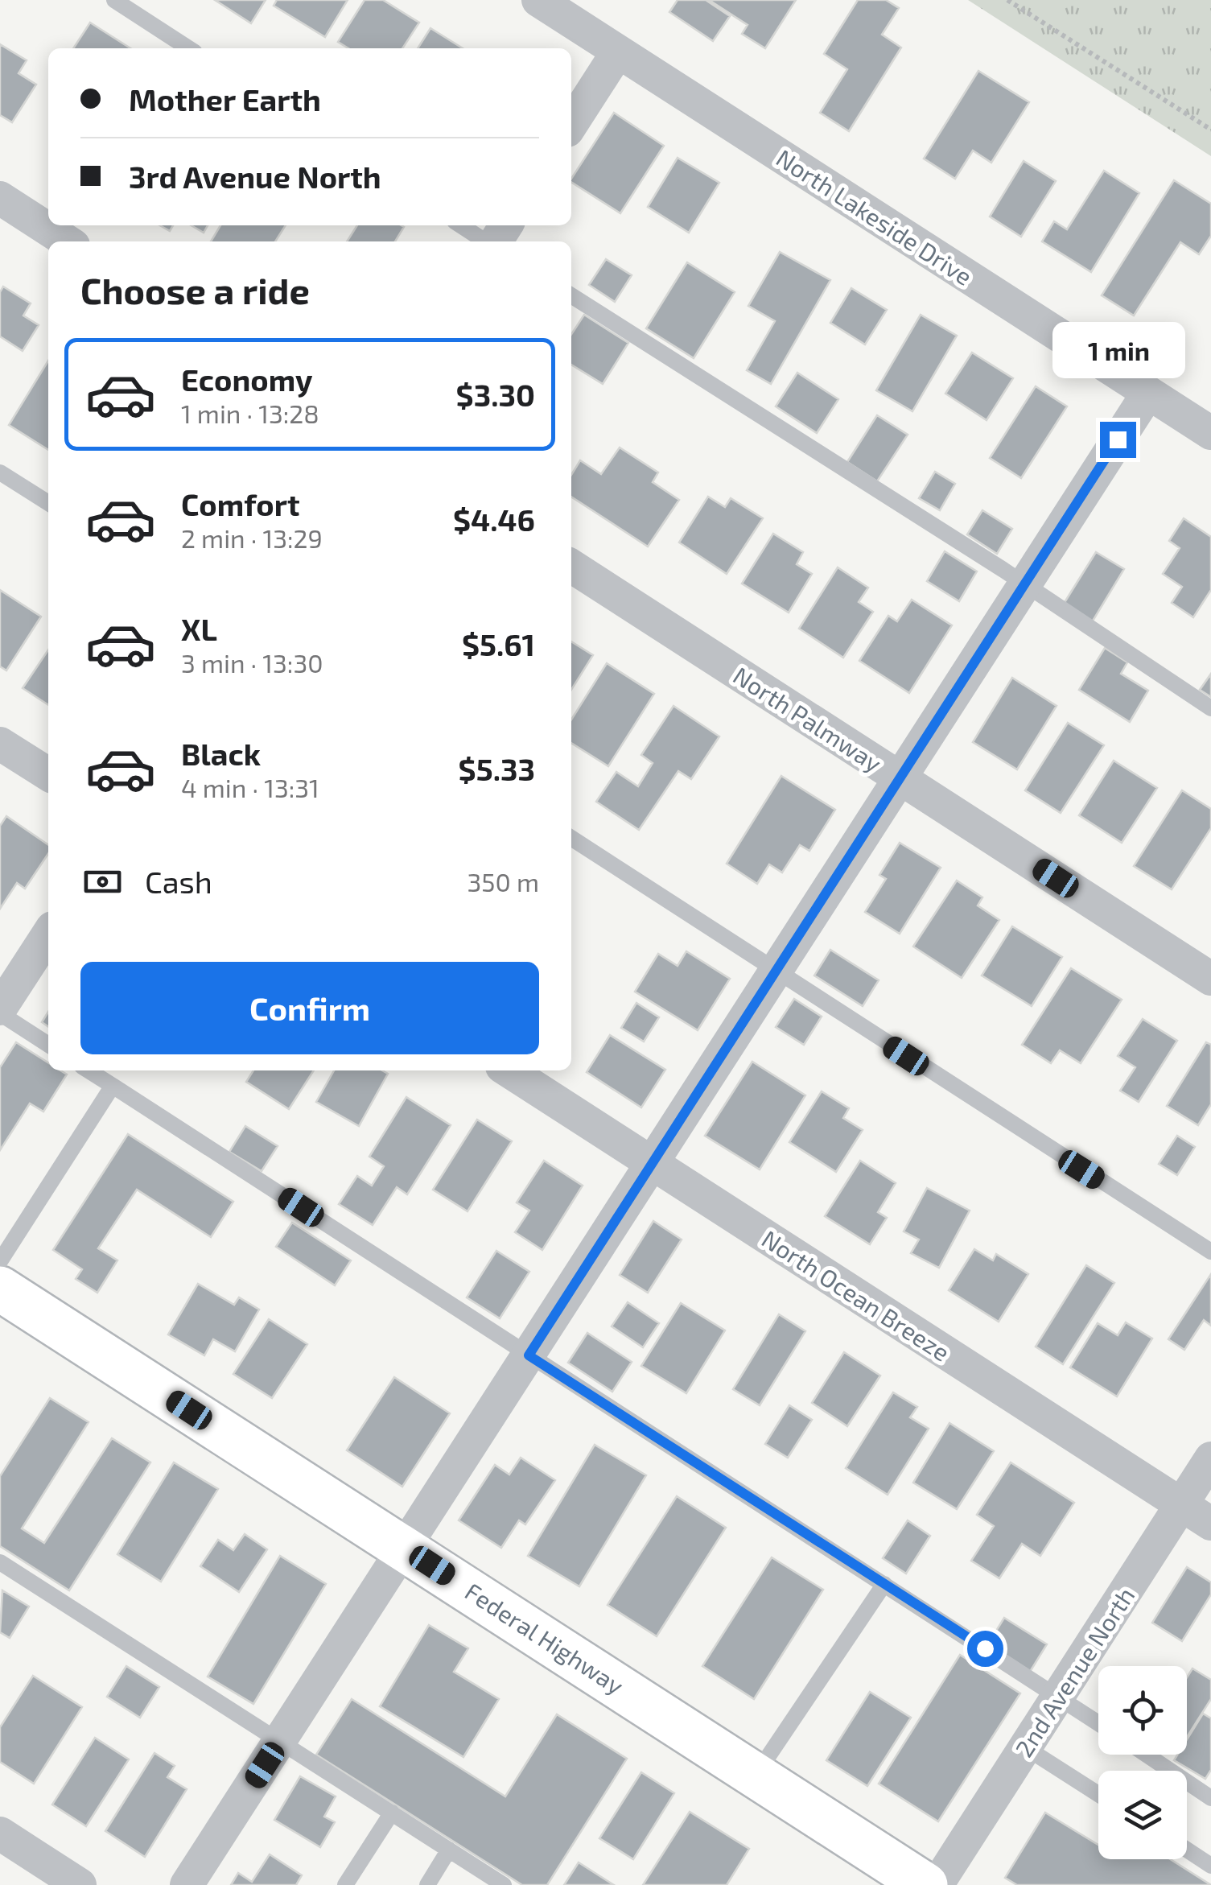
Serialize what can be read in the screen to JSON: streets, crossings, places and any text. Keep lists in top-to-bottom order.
{
  "streets": {
    "main road": ["Federal Highway"],
    "street": [
      "North Lakeside Drive",
      "North Palmway",
      "North Ocean Breeze",
      "2nd Avenue North"
    ]
  },
  "crossings": [
    ["North Ocean Breeze", "2nd Avenue North"]
  ],
  "page": {
    "banner": ["Mother Earth", "3rd Avenue North"],
    "heading": "Choose a ride",
    "bubble": "1 min",
    "list": [
      {
        "name": "Economy",
        "note": "1 min · 13:28",
        "value": "$3.30"
      },
      {
        "name": "Comfort",
        "note": "2 min · 13:29",
        "value": "$4.46"
      },
      {
        "name": "XL",
        "note": "3 min · 13:30",
        "value": "$5.61"
      },
      {
        "name": "Black",
        "note": "4 min · 13:31",
        "value": "$5.33"
      }
    ],
    "pay": ["Cash", "350 m"],
    "buttons": "Confirm"
  }
}
